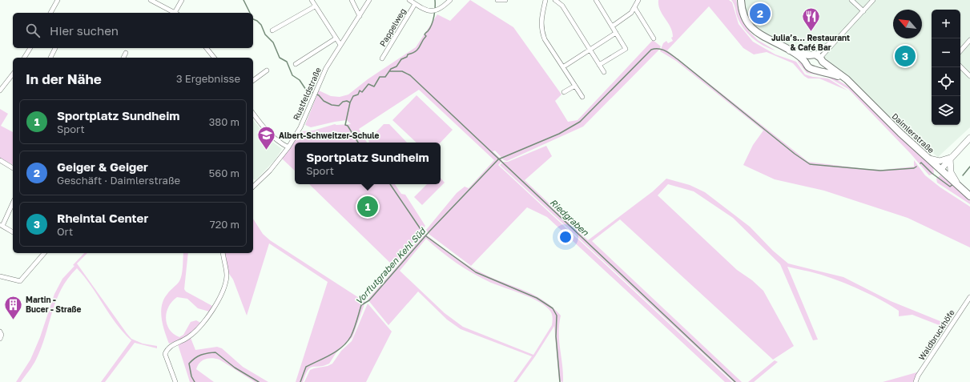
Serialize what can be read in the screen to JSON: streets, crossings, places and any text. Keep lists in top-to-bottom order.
{
  "streets": {
    "main road": ["Daimlerstraße"],
    "street": ["Pappelweg", "Rustfeldstraße", "Waldbruckhöfe"]
  },
  "water": ["Riedgraben", "Vorflutgraben Kehl Süd"],
  "places": {
    "restaurant": ["Julia’s… Restaurant & Café Bar"],
    "school or university": ["Albert-Schweitzer-Schule"],
    "building": ["Martin - Bucer - Straße"]
  },
  "north": "top left",
  "page": {
    "pins": ["2", "3", "1"],
    "map_buttons": ["+", "−"],
    "search": "Hier suchen",
    "heading": ["In der Nähe", "3 Ergebnisse"],
    "list": [
      {
        "mark": "1",
        "name": "Sportplatz Sundheim",
        "note": "Sport",
        "value": "380 m"
      },
      {
        "mark": "2",
        "name": "Geiger & Geiger",
        "note": "Geschäft · Daimlerstraße",
        "value": "560 m"
      },
      {
        "mark": "3",
        "name": "Rheintal Center",
        "note": "Ort",
        "value": "720 m"
      }
    ],
    "popup": ["Sportplatz Sundheim", "Sport"]
  }
}
